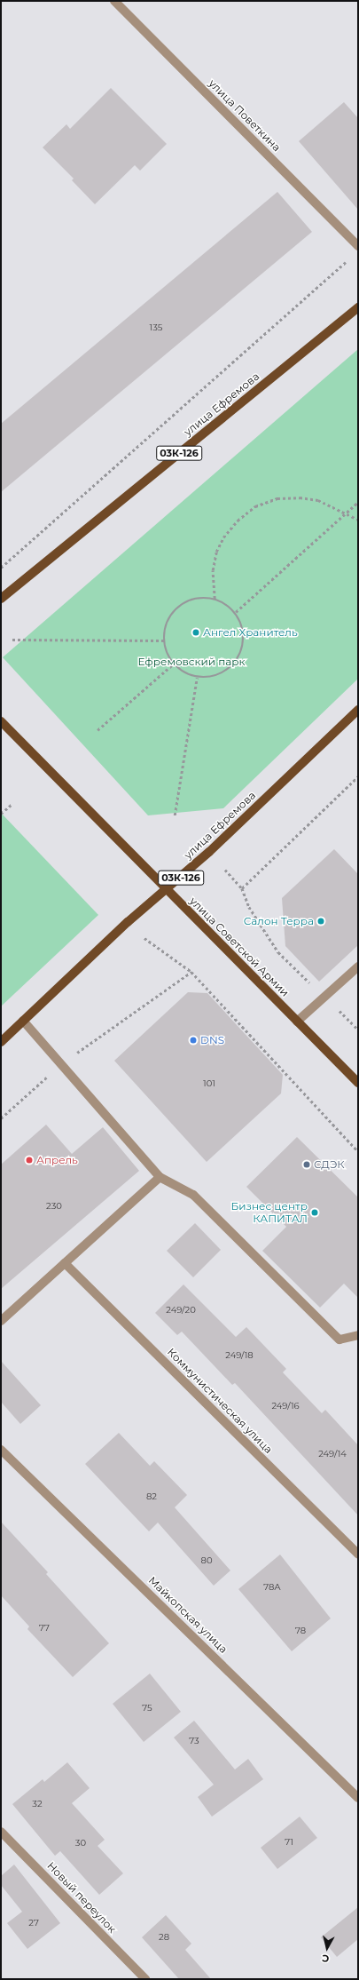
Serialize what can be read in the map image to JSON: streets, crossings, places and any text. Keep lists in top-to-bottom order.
{
  "streets": {
    "main road": ["улица Ефремова", "03К-126", "улица Советской Армии"],
    "street": [
      "улица Поветкина",
      "Коммунистическая улица",
      "Майкопская улица",
      "Новый переулок"
    ]
  },
  "crossings": [
    ["улица Ефремова", "улица Советской Армии"]
  ],
  "parks": ["Ефремовский парк"],
  "places": [
    "Ангел Хранитель",
    "Салон Терра",
    "DNS",
    "Апрель",
    "СДЭК",
    "Бизнес центр КАПИТАЛ"
  ],
  "house_numbers": [
    "135",
    "101",
    "230",
    "249/20",
    "249/18",
    "249/16",
    "249/14",
    "82",
    "80",
    "78А",
    "77",
    "78",
    "75",
    "73",
    "32",
    "71",
    "30",
    "27",
    "28"
  ],
  "north": "bottom"
}
